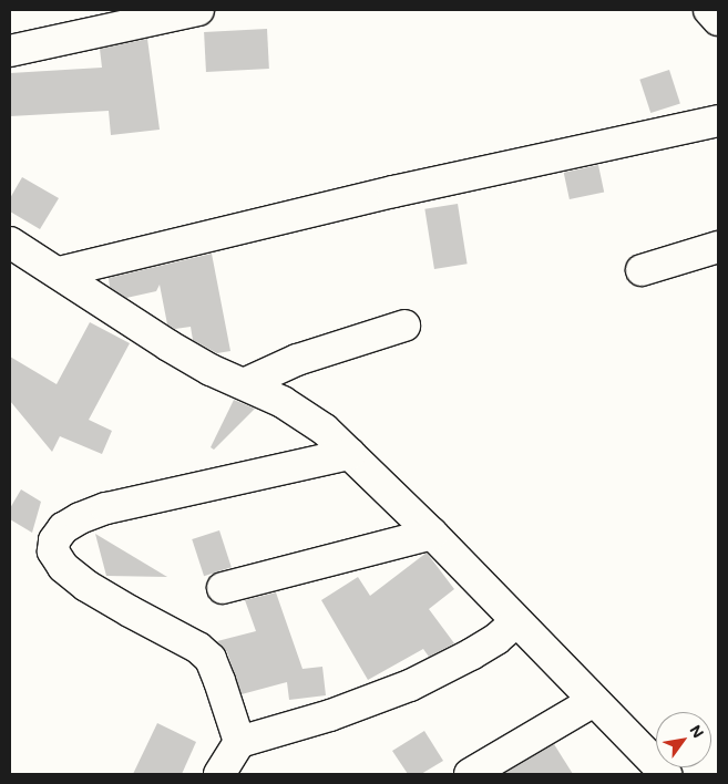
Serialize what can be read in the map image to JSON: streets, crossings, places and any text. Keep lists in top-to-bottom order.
{
  "north": "top right"
}
